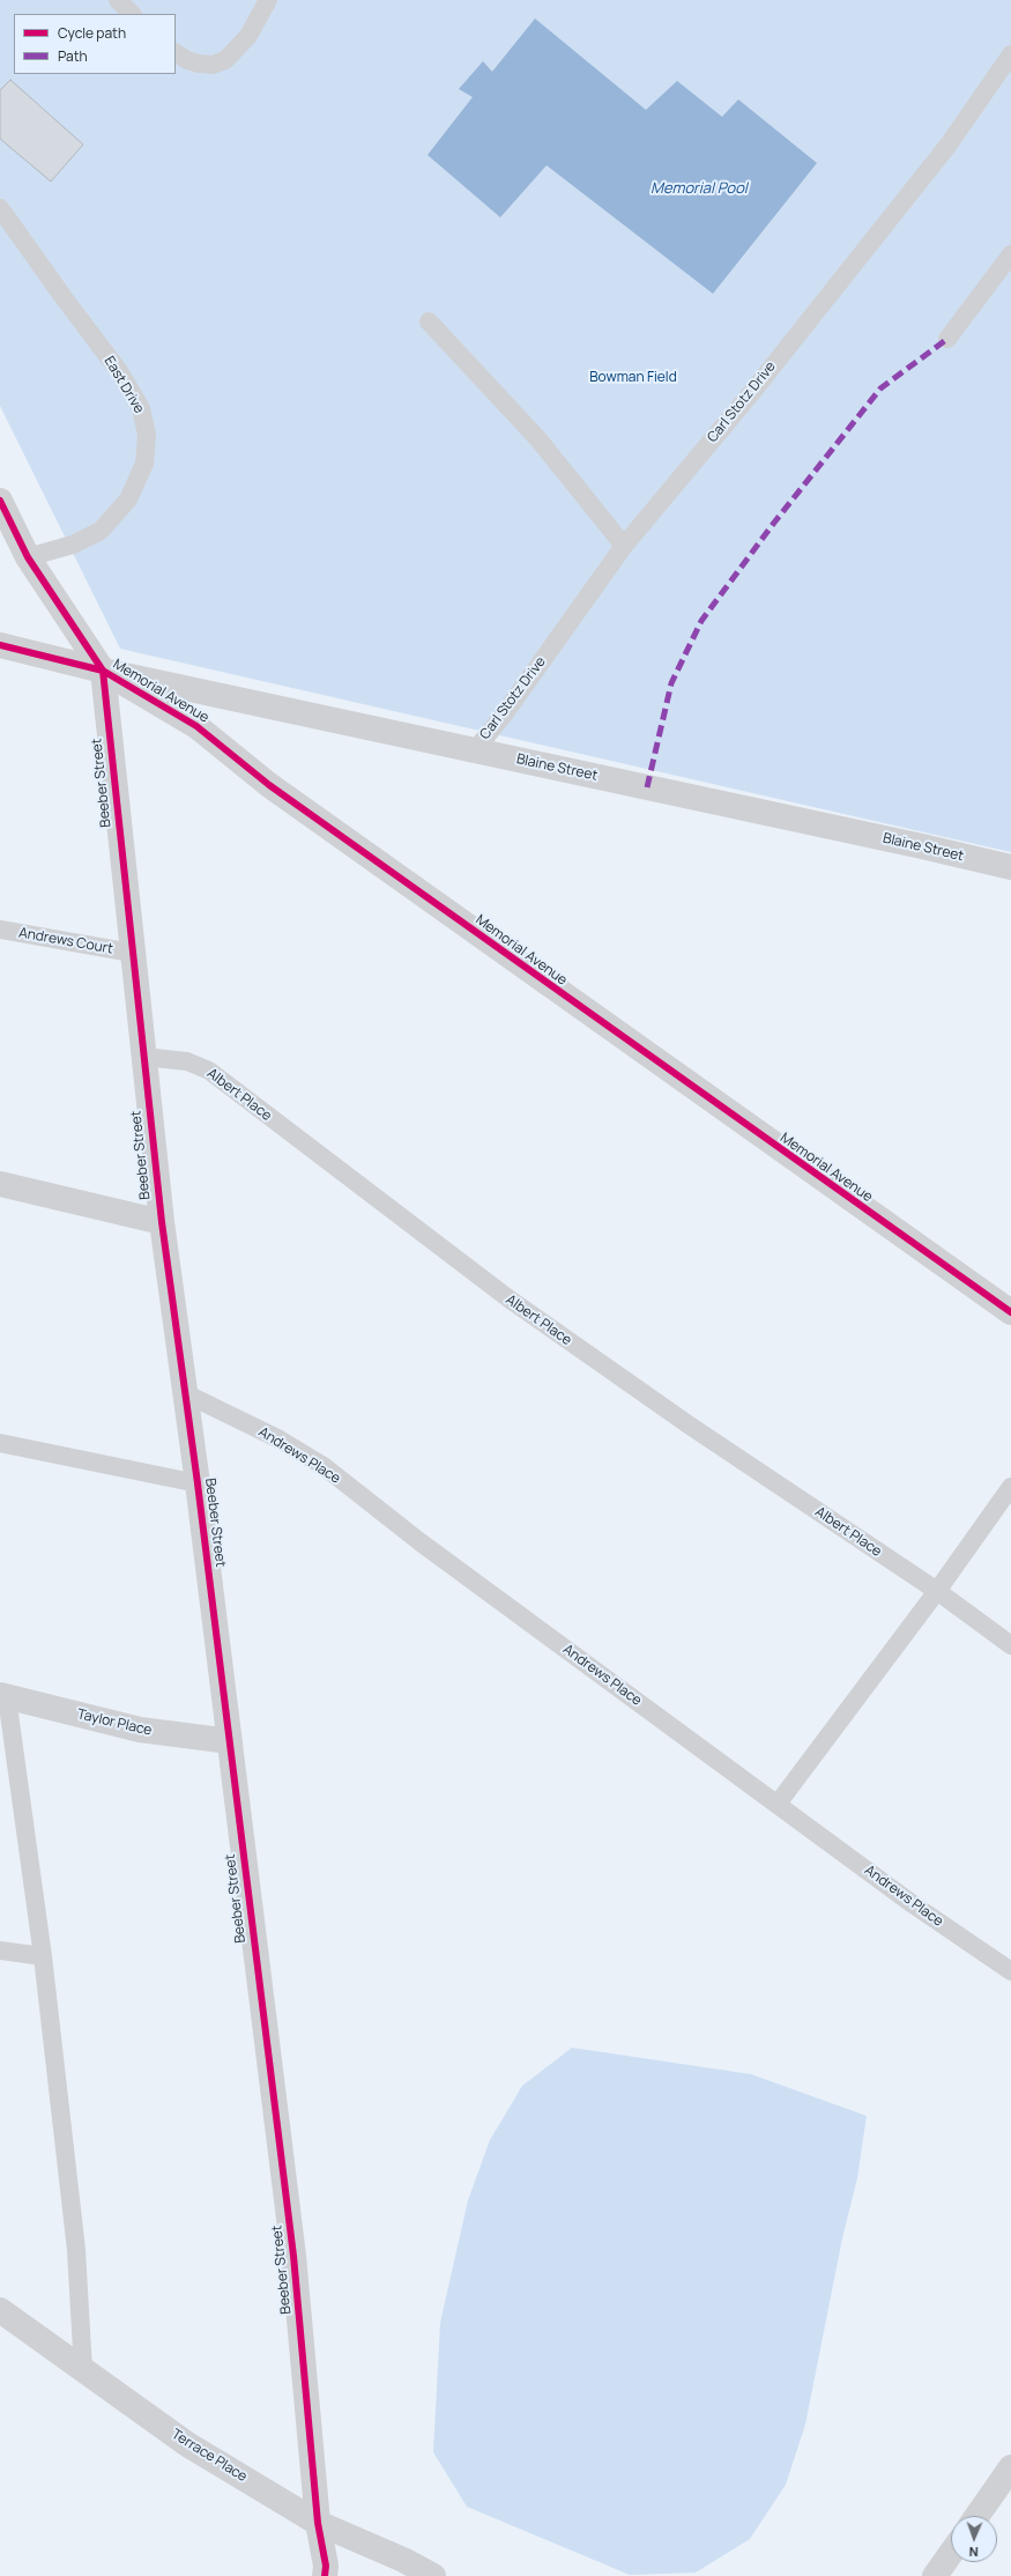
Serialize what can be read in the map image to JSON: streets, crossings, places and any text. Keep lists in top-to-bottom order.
{
  "streets": {
    "street": [
      "Memorial Avenue",
      "Blaine Street",
      "Beeber Street",
      "Taylor Place",
      "Terrace Place"
    ],
    "lane": [
      "East Drive",
      "Carl Stotz Drive",
      "Andrews Court",
      "Albert Place",
      "Andrews Place"
    ]
  },
  "crossings": [
    ["East Drive", "Beeber Street"],
    ["Carl Stotz Drive", "Blaine Street"],
    ["Memorial Avenue", "Blaine Street"],
    ["Memorial Avenue", "Beeber Street"],
    ["Blaine Street", "Beeber Street"],
    ["Beeber Street", "Andrews Court"],
    ["Beeber Street", "Albert Place"],
    ["Beeber Street", "Andrews Place"],
    ["Beeber Street", "Taylor Place"],
    ["Beeber Street", "Terrace Place"]
  ],
  "water": ["Memorial Pool"],
  "parks": ["Bowman Field"],
  "legend": ["Cycle path", "Path"],
  "north": "bottom"
}
